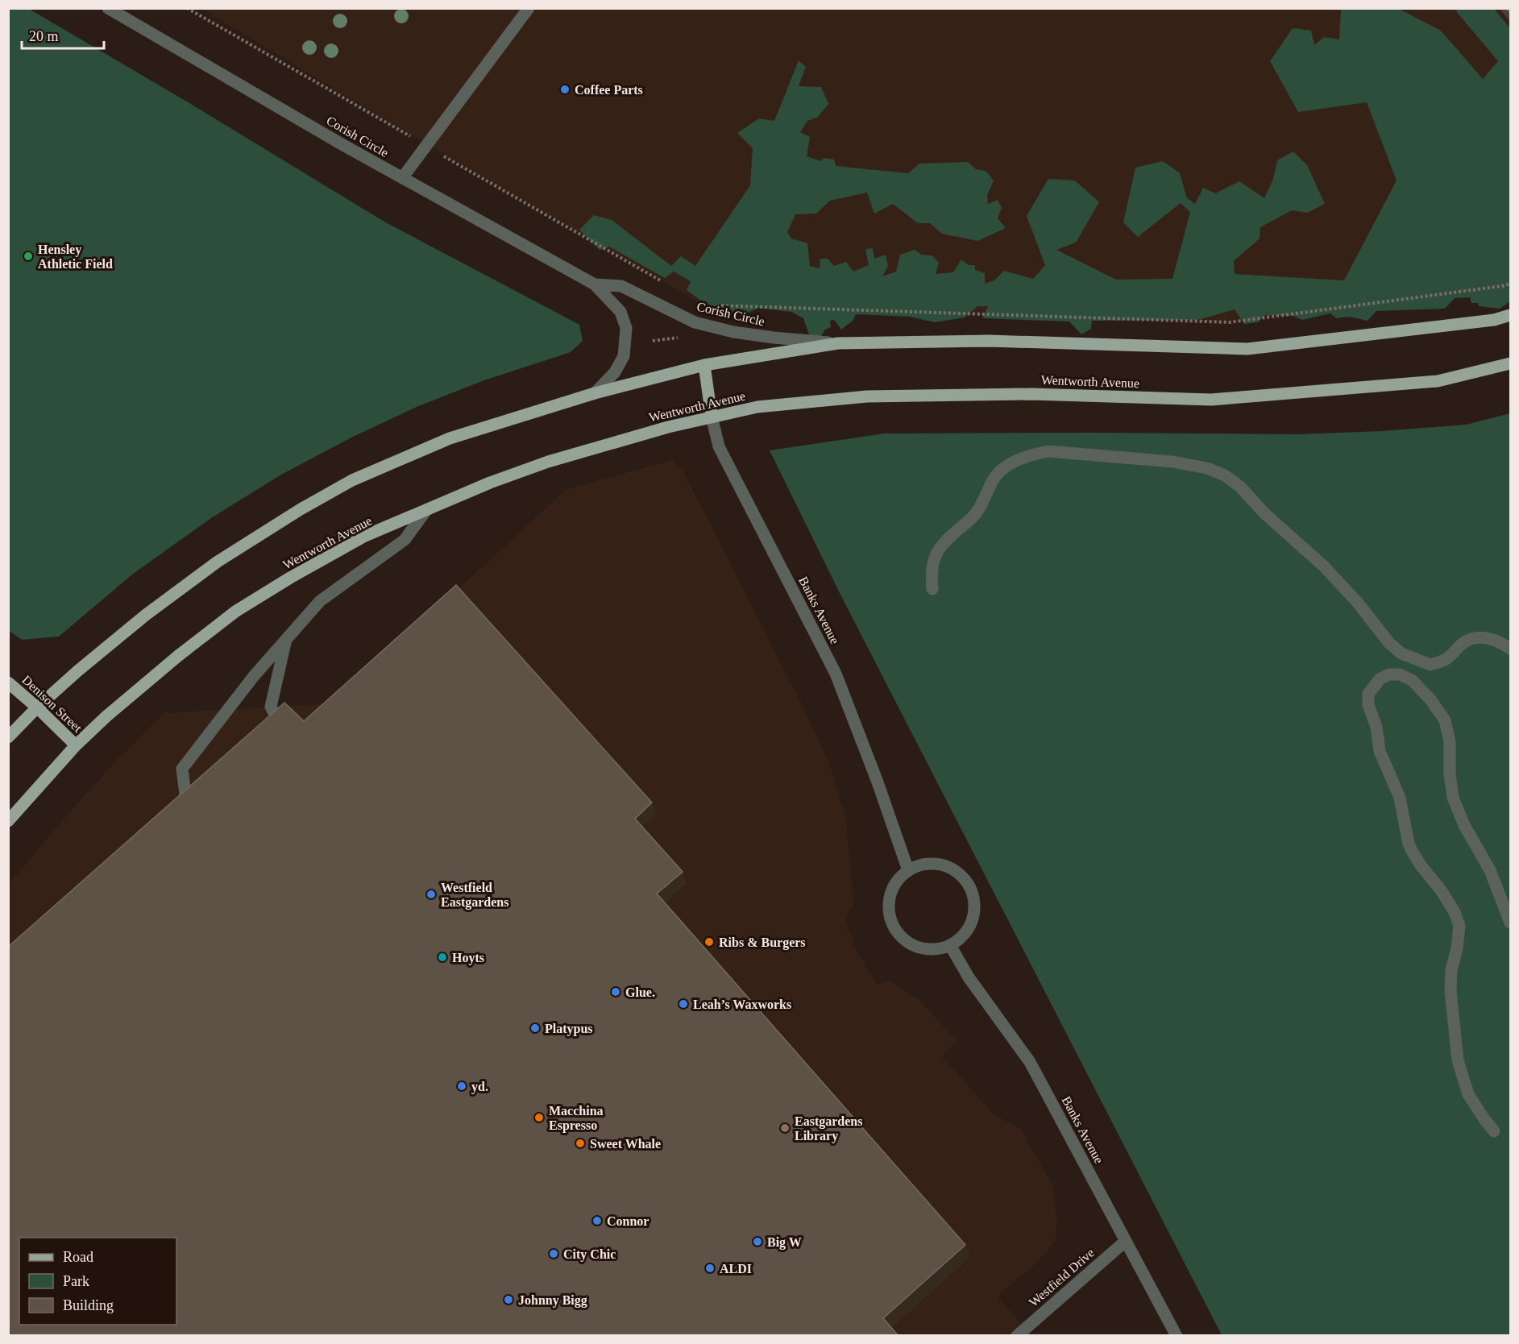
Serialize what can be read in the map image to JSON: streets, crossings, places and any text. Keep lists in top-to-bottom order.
{
  "streets": {
    "main road": ["Wentworth Avenue", "Banks Avenue", "Denison Street"],
    "street": ["Corish Circle", "Westfield Drive"]
  },
  "crossings": [
    ["Wentworth Avenue", "Banks Avenue"],
    ["Wentworth Avenue", "Denison Street"],
    ["Banks Avenue", "Westfield Drive"]
  ],
  "places": [
    "Coffee Parts",
    "Hensley Athletic Field",
    "Westfield Eastgardens",
    "Ribs & Burgers",
    "Hoyts",
    "Glue.",
    "Leah’s Waxworks",
    "Platypus",
    "yd.",
    "Macchina Espresso",
    "Eastgardens Library",
    "Sweet Whale",
    "Connor",
    "Big W",
    "City Chic",
    "ALDI",
    "Johnny Bigg"
  ],
  "legend": ["Road", "Park", "Building"],
  "scale_bar": "20 m"
}
